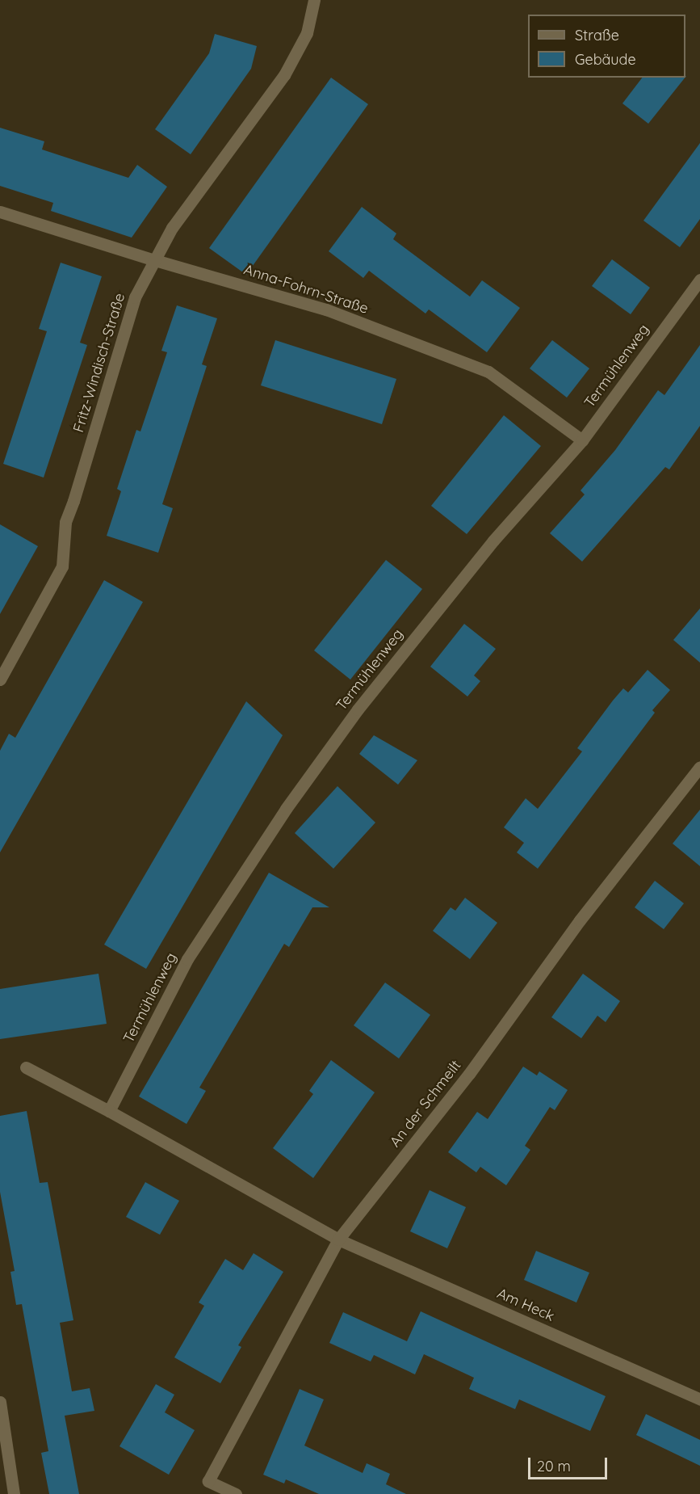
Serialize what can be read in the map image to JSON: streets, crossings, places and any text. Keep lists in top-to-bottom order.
{
  "streets": {
    "street": [
      "Anna-Fohrn-Straße",
      "Fritz-Windisch-Straße",
      "Termühlenweg",
      "An der Schmeilt",
      "Am Heck"
    ]
  },
  "crossings": [
    ["Anna-Fohrn-Straße", "Fritz-Windisch-Straße"],
    ["Anna-Fohrn-Straße", "Termühlenweg"],
    ["An der Schmeilt", "Am Heck"]
  ],
  "legend": ["Straße", "Gebäude"],
  "scale_bar": "20 m"
}
